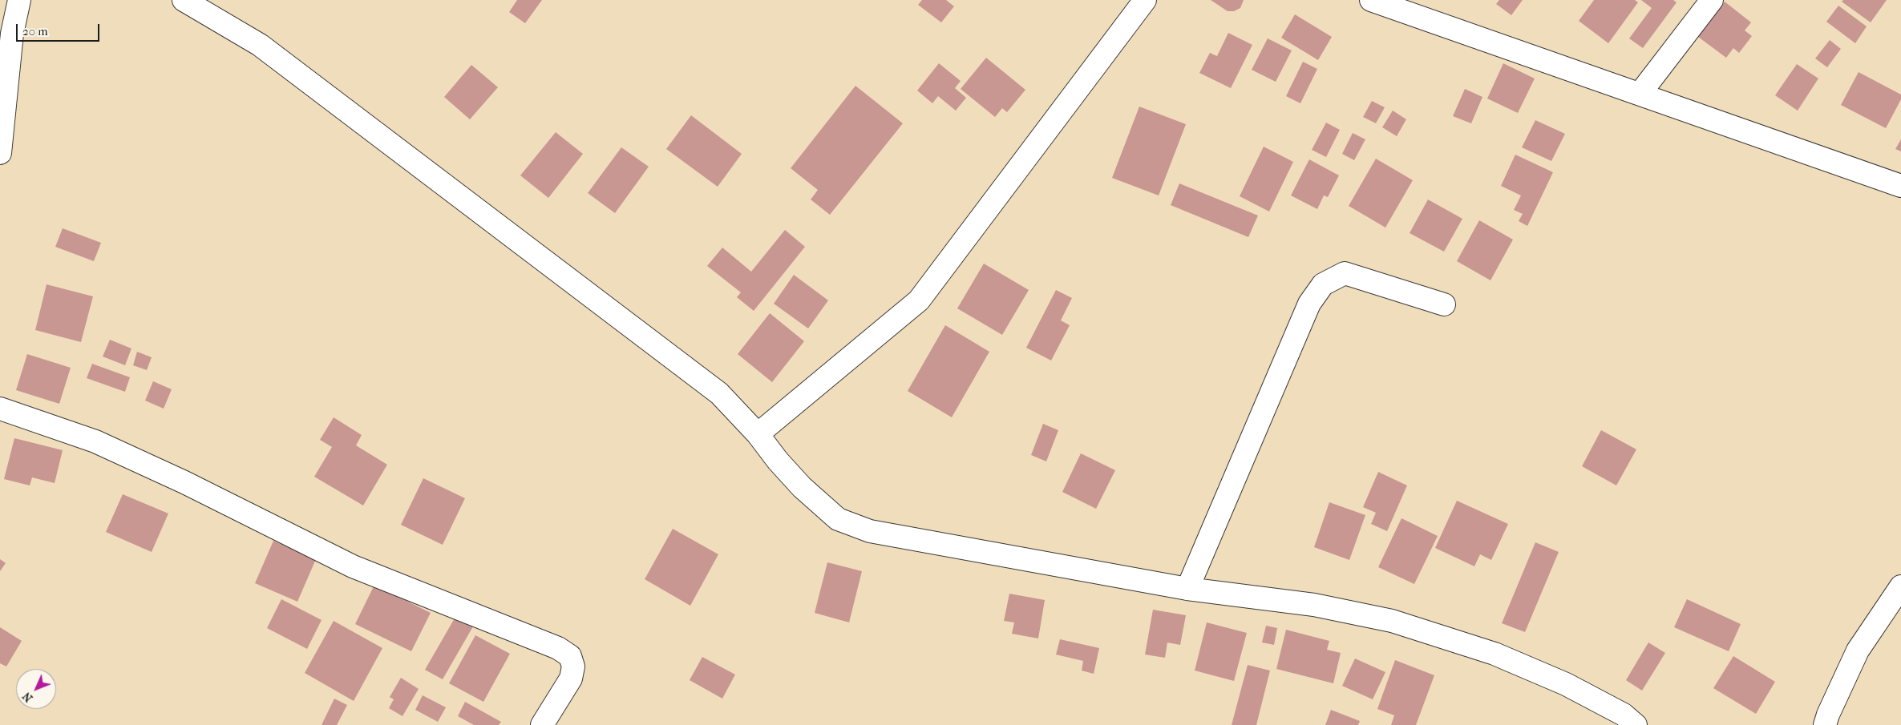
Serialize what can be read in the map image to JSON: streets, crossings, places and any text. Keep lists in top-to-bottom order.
{
  "scale_bar": "20 m",
  "north": "bottom left"
}
